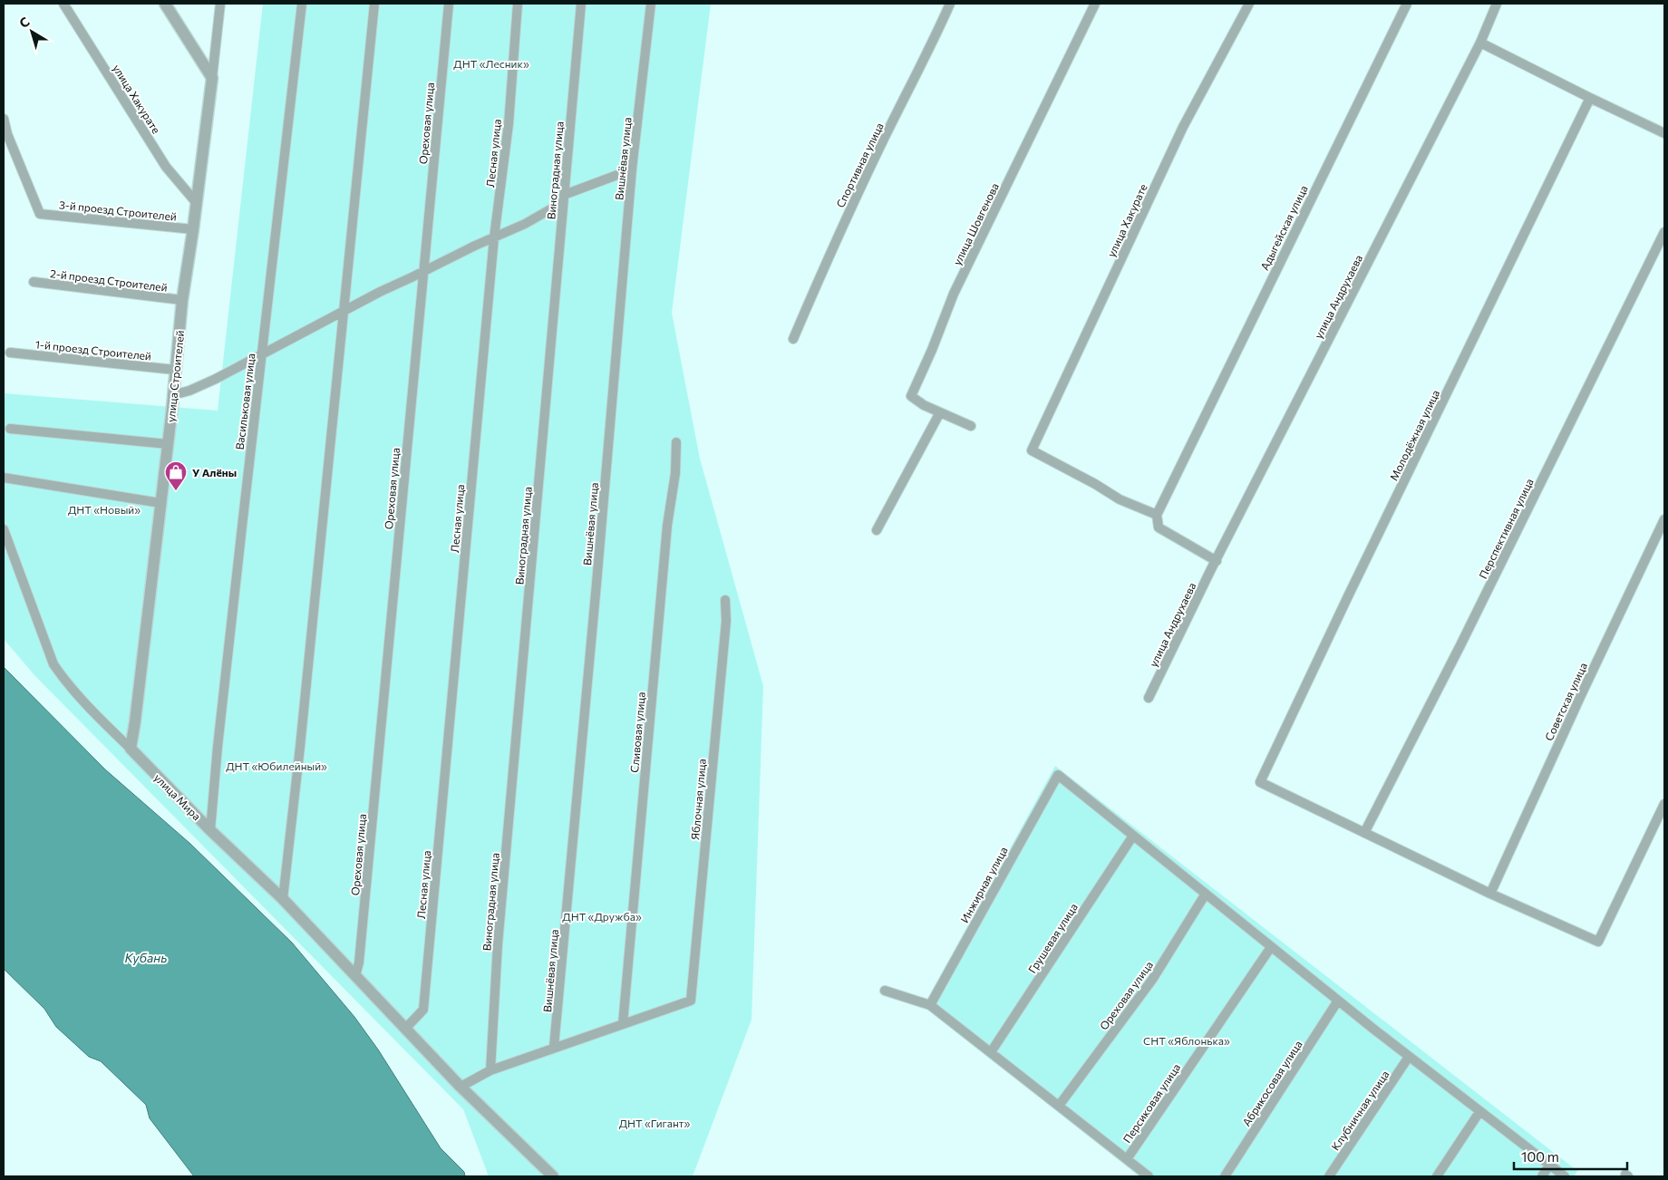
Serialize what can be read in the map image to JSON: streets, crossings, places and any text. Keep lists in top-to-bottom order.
{
  "streets": {
    "street": [
      "улица Хакурате",
      "Ореховая улица",
      "Лесная улица",
      "Вишнёвая улица",
      "Спортивная улица",
      "Виноградная улица",
      "3-й проезд Строителей",
      "улица Шовгенова",
      "Адыгейская улица",
      "2-й проезд Строителей",
      "улица Андрухаева",
      "1-й проезд Строителей",
      "улица Строителей",
      "Васильковая улица",
      "Молодёжная улица",
      "Перспективная улица",
      "Советская улица",
      "Сливовая улица",
      "улица Мира",
      "Яблочная улица",
      "Инжирная улица",
      "Грушевая улица",
      "Абрикосовая улица",
      "Персиковая улица",
      "Клубничная улица"
    ]
  },
  "crossings": [
    ["улица Хакурате", "Адыгейская улица"],
    ["улица Хакурате", "улица Строителей"],
    ["Ореховая улица", "улица Мира"],
    ["Лесная улица", "улица Мира"],
    ["3-й проезд Строителей", "улица Строителей"],
    ["2-й проезд Строителей", "улица Строителей"],
    ["1-й проезд Строителей", "улица Строителей"],
    ["улица Строителей", "улица Мира"],
    ["Васильковая улица", "улица Мира"],
    ["Молодёжная улица", "Перспективная улица"],
    ["Сливовая улица", "Яблочная улица"],
    ["Инжирная улица", "Грушевая улица"]
  ],
  "water": ["Кубань"],
  "parks": [
    "ДНТ «Лесник»",
    "ДНТ «Новый»",
    "ДНТ «Юбилейный»",
    "ДНТ «Дружба»",
    "СНТ «Яблонька»",
    "ДНТ «Гигант»"
  ],
  "places": {
    "shop": ["У Алёны"]
  },
  "scale_bar": "100 m",
  "north": "top left"
}
